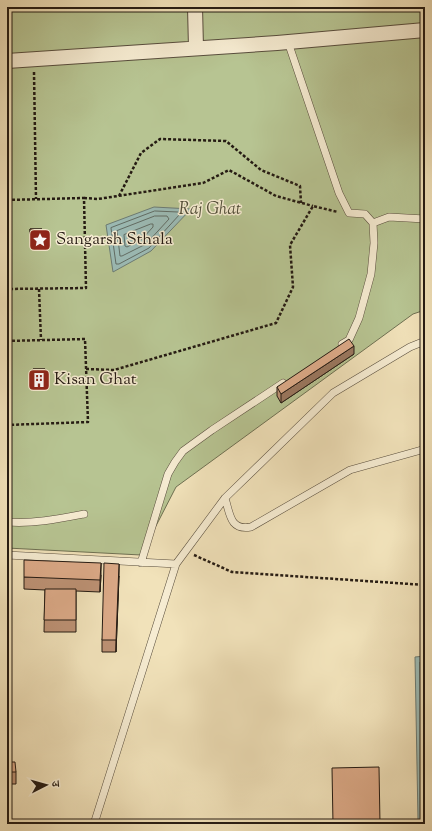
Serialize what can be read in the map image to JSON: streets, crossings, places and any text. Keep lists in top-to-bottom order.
{
  "parks": ["Raj Ghat"],
  "places": {
    "place": ["Sangarsh Sthala"],
    "building": ["Kisan Ghat"]
  },
  "north": "right"
}
